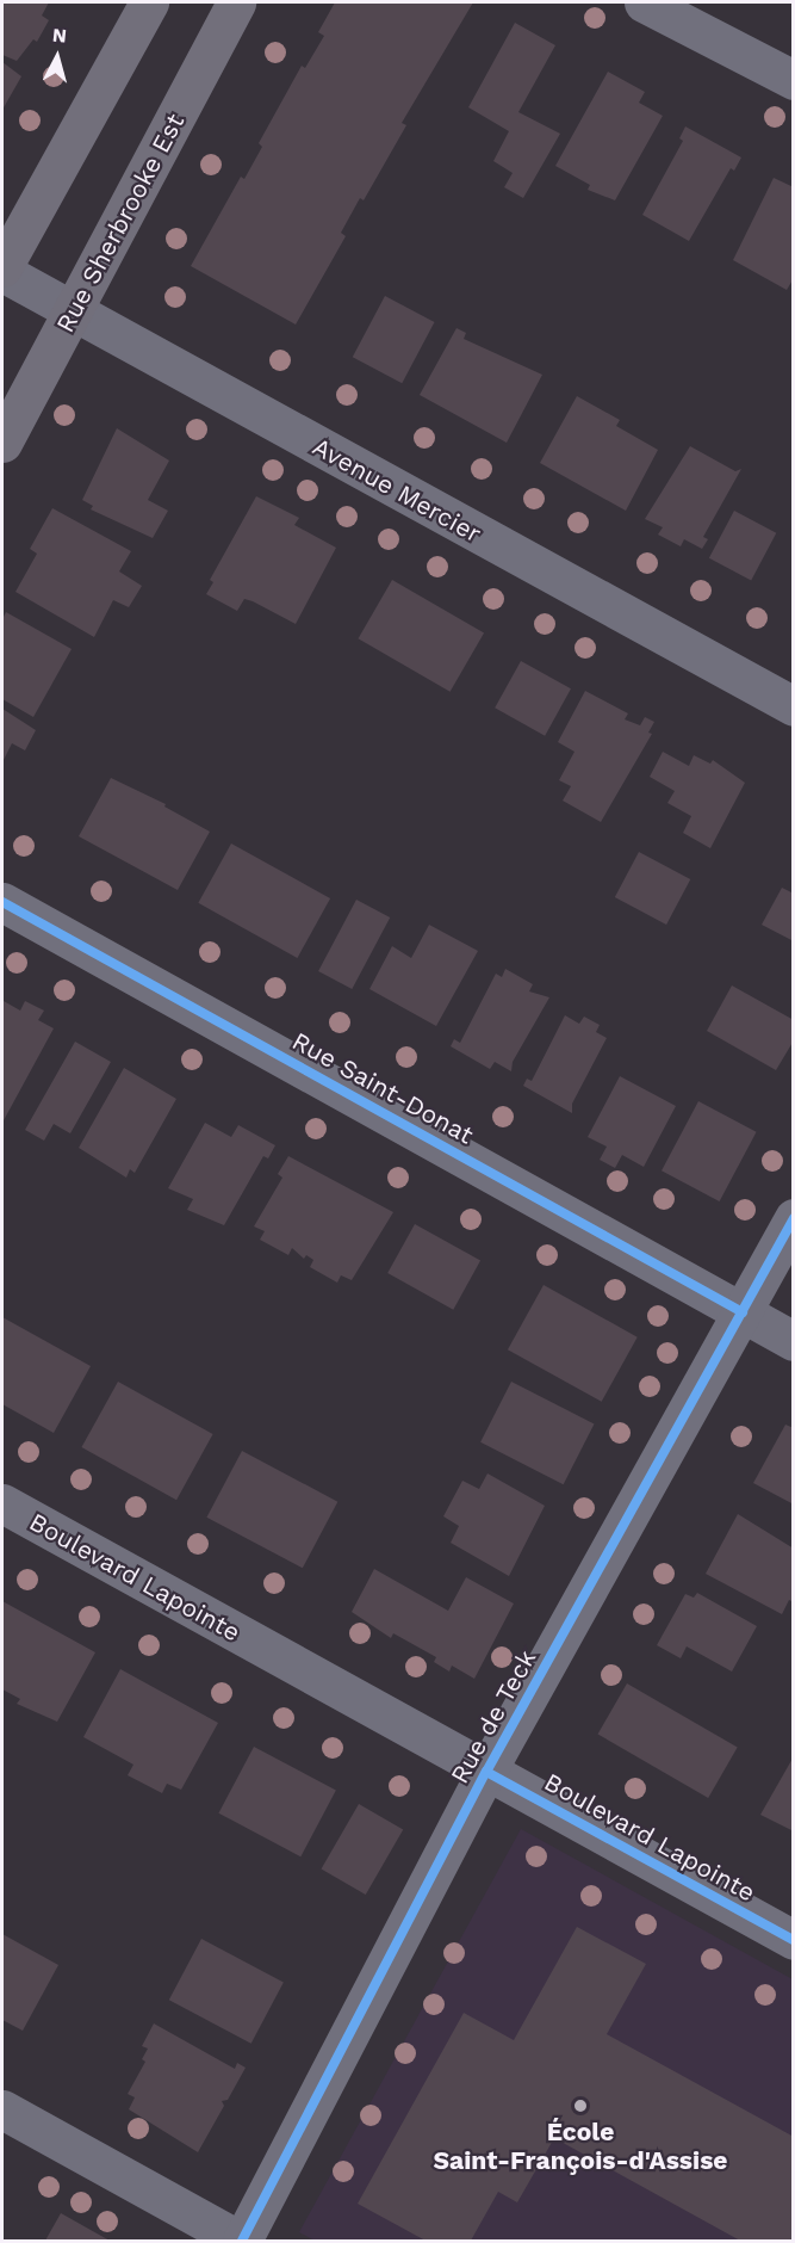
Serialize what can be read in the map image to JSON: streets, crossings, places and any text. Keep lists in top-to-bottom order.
{
  "streets": {
    "main road": ["Rue Sherbrooke Est"],
    "street": [
      "Avenue Mercier",
      "Rue Saint-Donat",
      "Boulevard Lapointe",
      "Rue de Teck"
    ]
  },
  "crossings": [
    ["Rue Sherbrooke Est", "Avenue Mercier"],
    ["Rue Saint-Donat", "Rue de Teck"],
    ["Boulevard Lapointe", "Rue de Teck"]
  ],
  "places": ["École Saint-François-d'Assise"],
  "north": "top"
}
